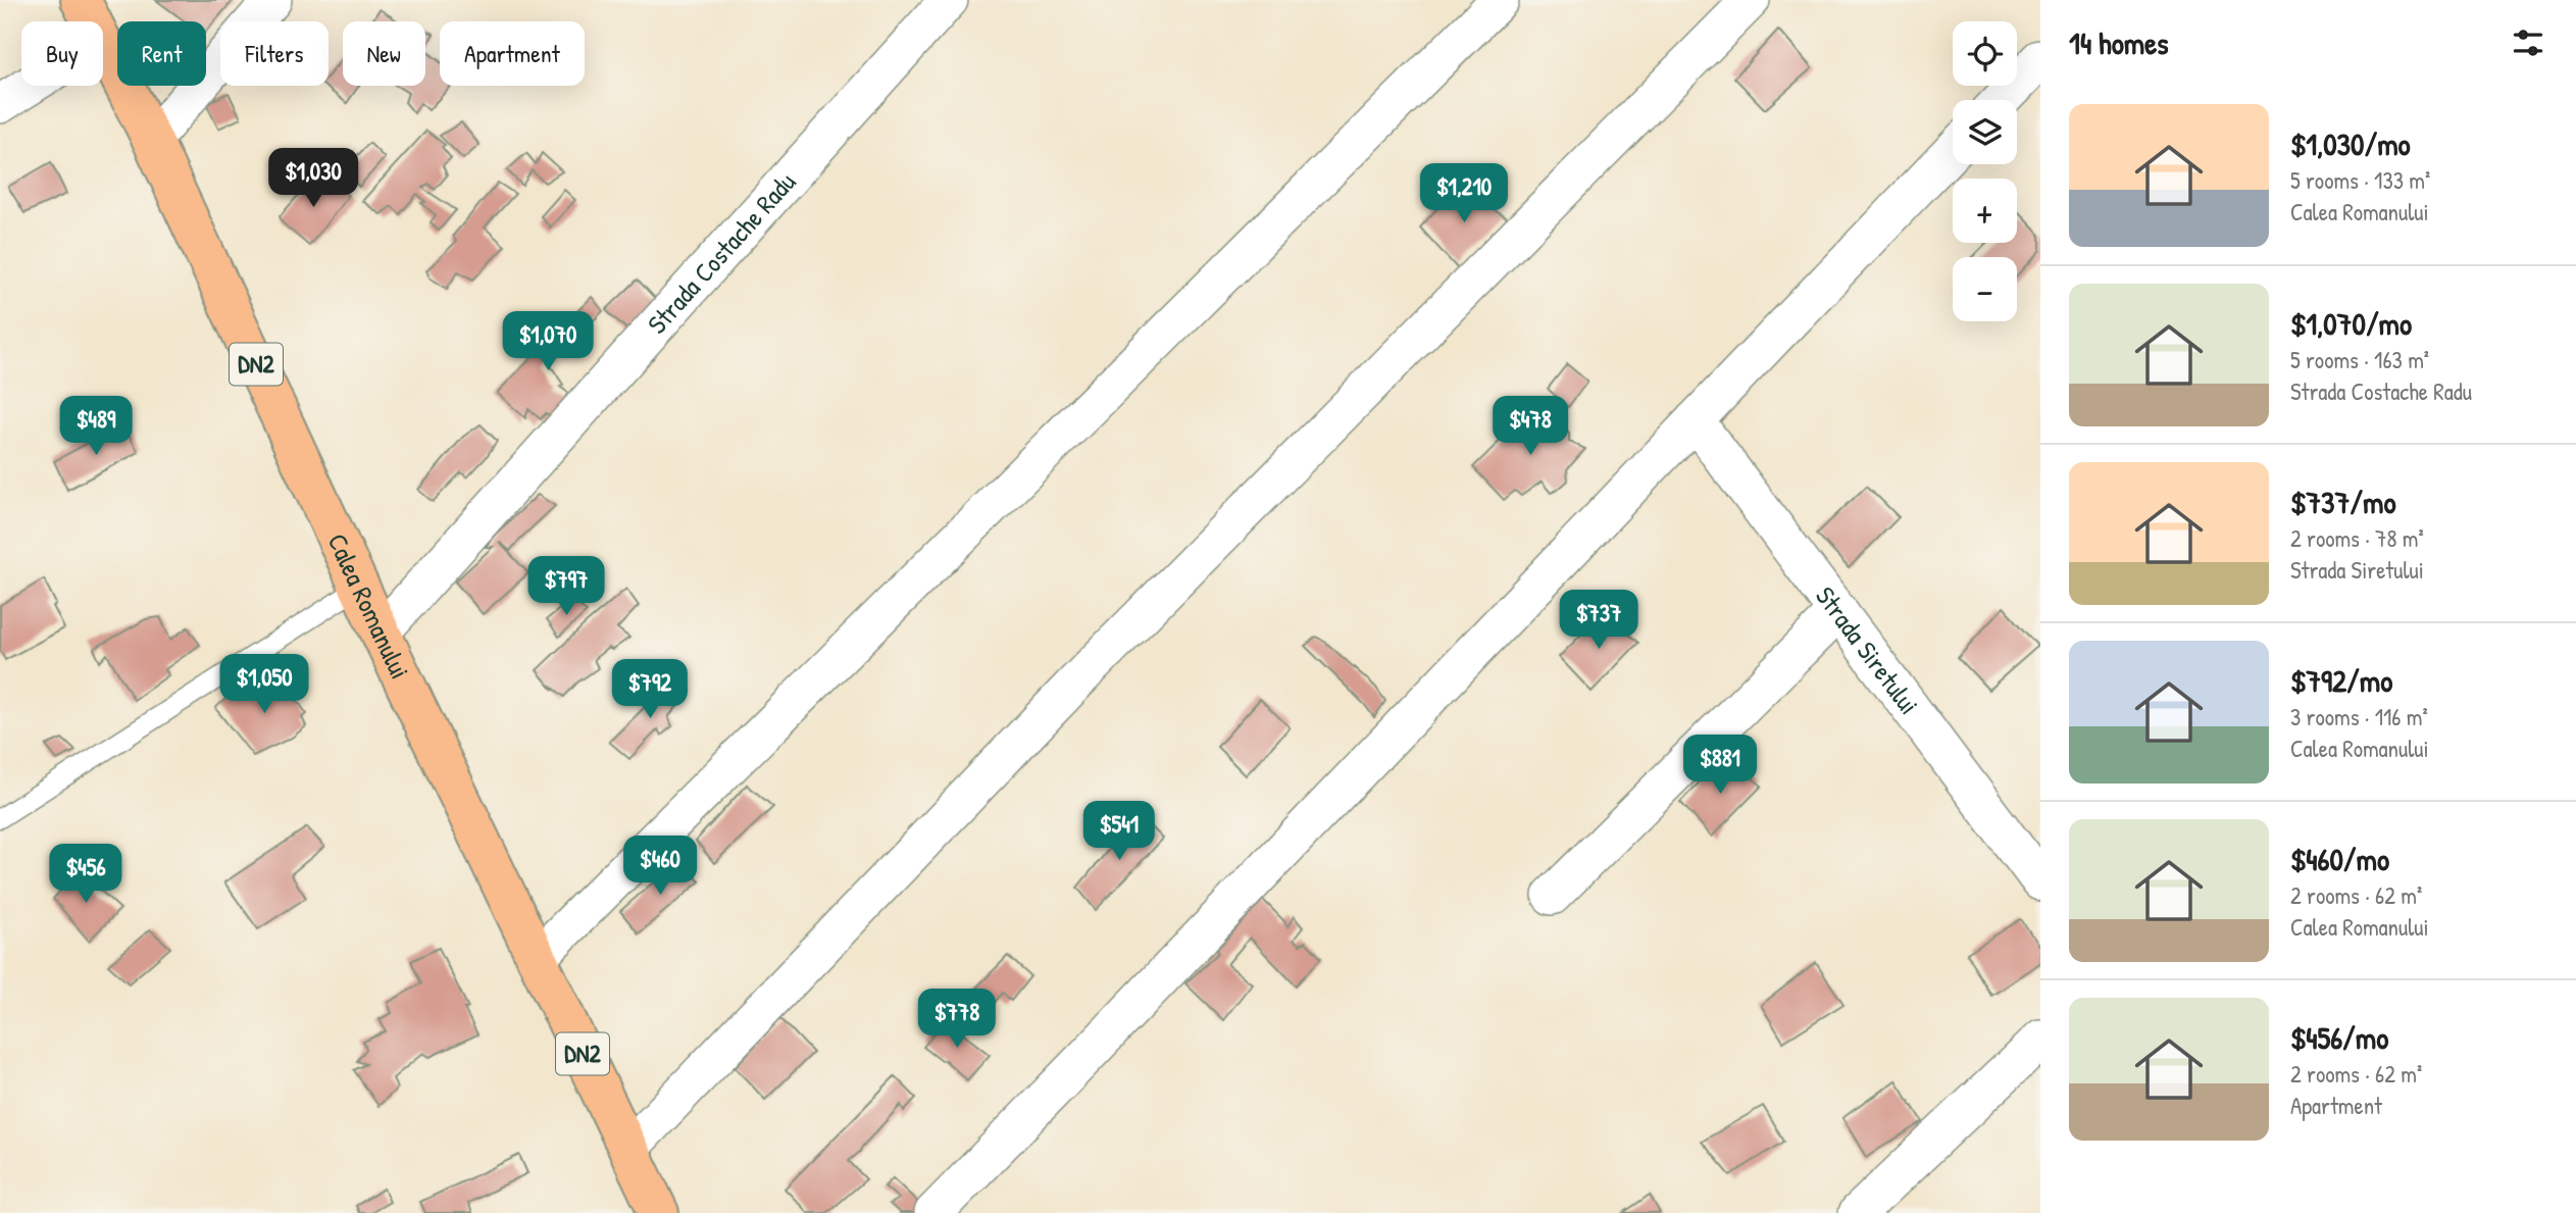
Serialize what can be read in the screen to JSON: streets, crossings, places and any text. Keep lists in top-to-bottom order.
{
  "streets": {
    "main road": ["DN2", "Calea Romanului"],
    "street": ["Strada Costache Radu", "Strada Siretului"]
  },
  "crossings": [
    ["Strada Costache Radu", "Calea Romanului"]
  ],
  "page": {
    "heading": "14 homes",
    "map_buttons": ["+", "−"],
    "chip": [
      "Buy",
      "Rent",
      "Filters",
      "New",
      "Apartment"
    ],
    "list": [
      {
        "name": "$1,030/mo",
        "note": "5 rooms · 133 m² · Calea Romanului"
      },
      {
        "name": "$1,070/mo",
        "note": "5 rooms · 163 m² · Strada Costache Radu"
      },
      {
        "name": "$737/mo",
        "note": "2 rooms · 78 m² · Strada Siretului"
      },
      {
        "name": "$792/mo",
        "note": "3 rooms · 116 m² · Calea Romanului"
      },
      {
        "name": "$460/mo",
        "note": "2 rooms · 62 m² · Calea Romanului"
      },
      {
        "name": "$456/mo",
        "note": "2 rooms · 62 m² · Apartment"
      }
    ],
    "price": [
      "$1,030",
      "$1,210",
      "$1,070",
      "$489",
      "$478",
      "$797",
      "$737",
      "$1,050",
      "$792",
      "$881",
      "$541",
      "$460",
      "$456",
      "$778"
    ]
  }
}
